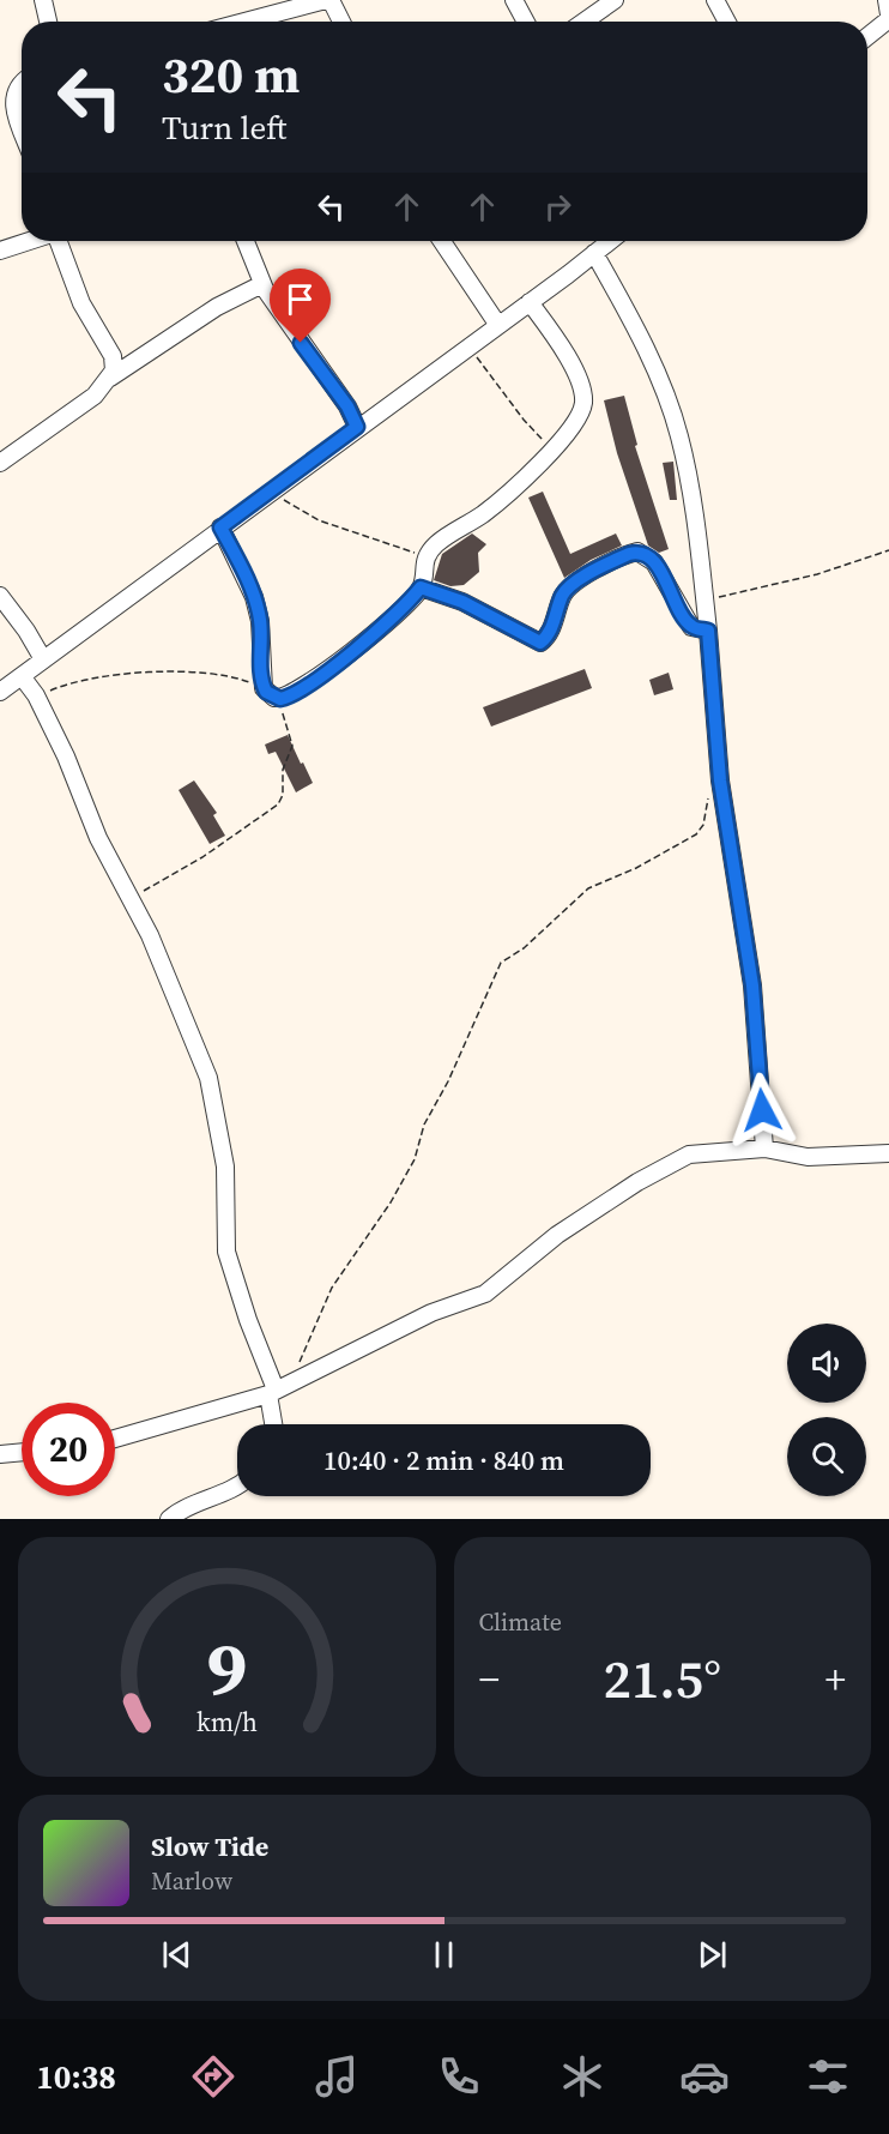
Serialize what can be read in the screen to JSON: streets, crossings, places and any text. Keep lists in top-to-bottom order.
{
  "page": {
    "turn": ["320 m", "Turn left"],
    "limit": "20",
    "trip": "10:40 · 2 min · 840 m",
    "tile": "Climate",
    "heat": ["−", "21.5°", "+"],
    "song": ["Slow Tide", "Marlow"],
    "tabs": "10:38",
    "gauge": ["9", "km/h"]
  }
}
